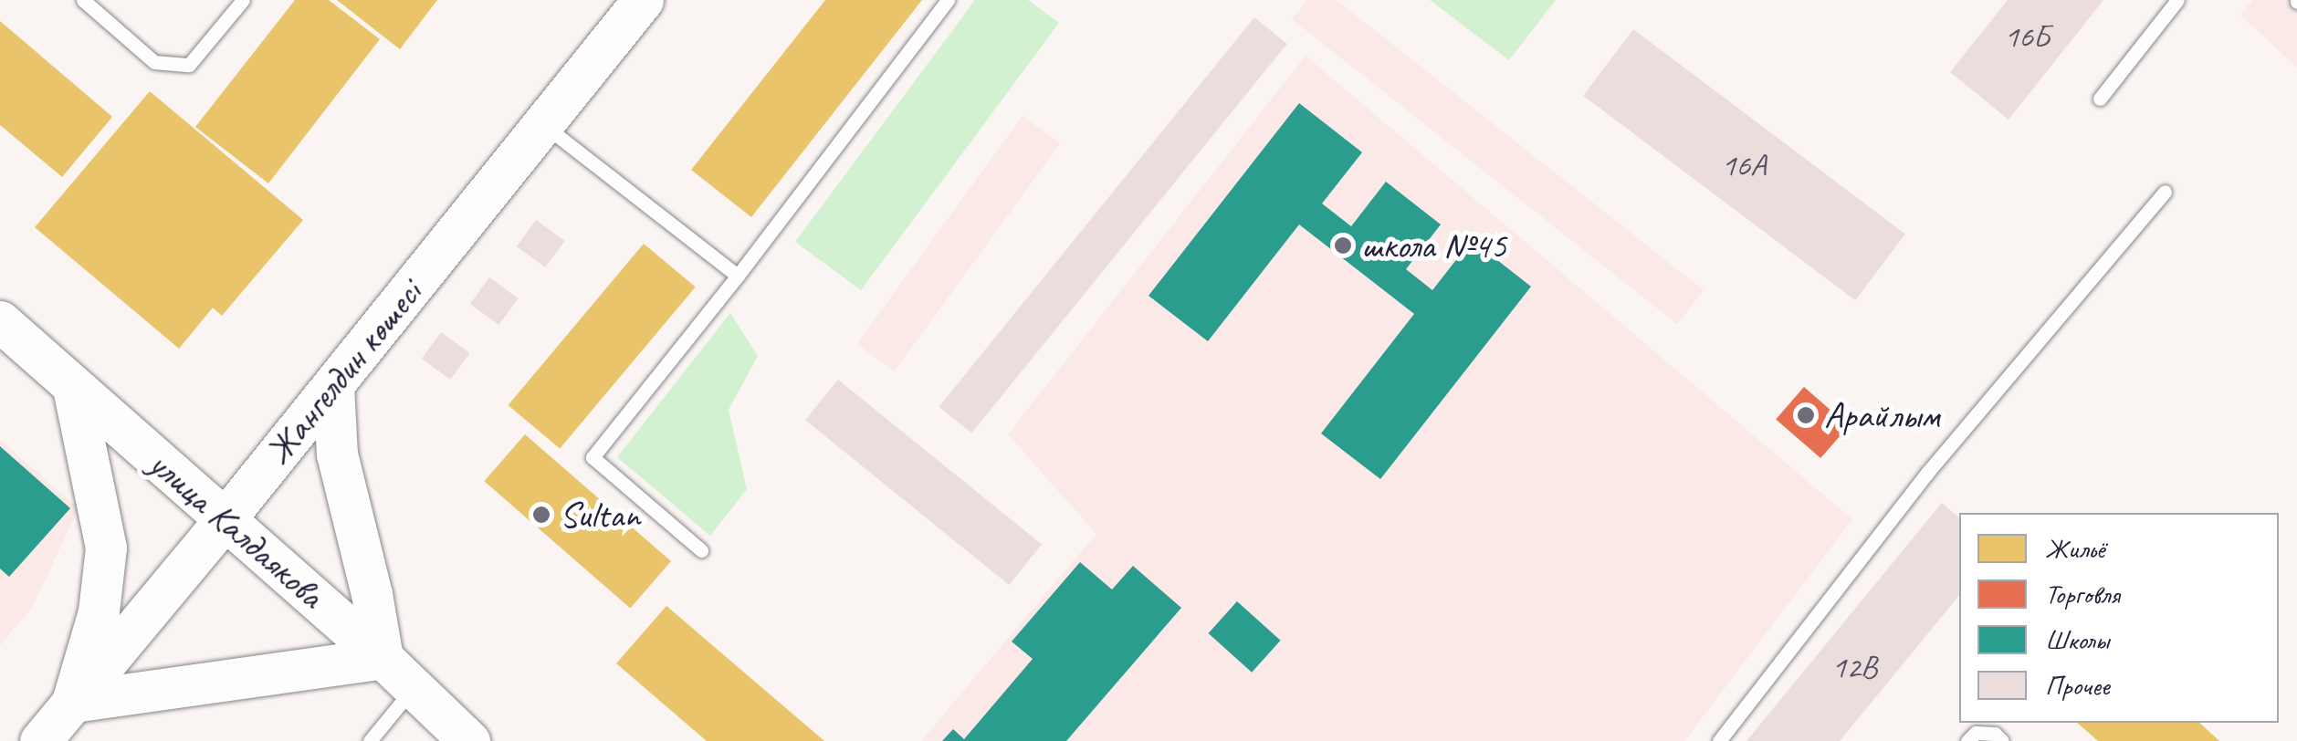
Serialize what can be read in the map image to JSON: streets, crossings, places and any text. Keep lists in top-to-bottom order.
{
  "streets": {
    "main road": ["Жангелдин көшесі", "улица Калдаякова"]
  },
  "crossings": [
    ["Жангелдин көшесі", "улица Калдаякова"]
  ],
  "places": ["школа №45", "Арайлым", "Sultan"],
  "house_numbers": ["16Б", "16А", "12В"],
  "legend": [
    "Жильё",
    "Торговля",
    "Школы",
    "Прочее"
  ]
}
